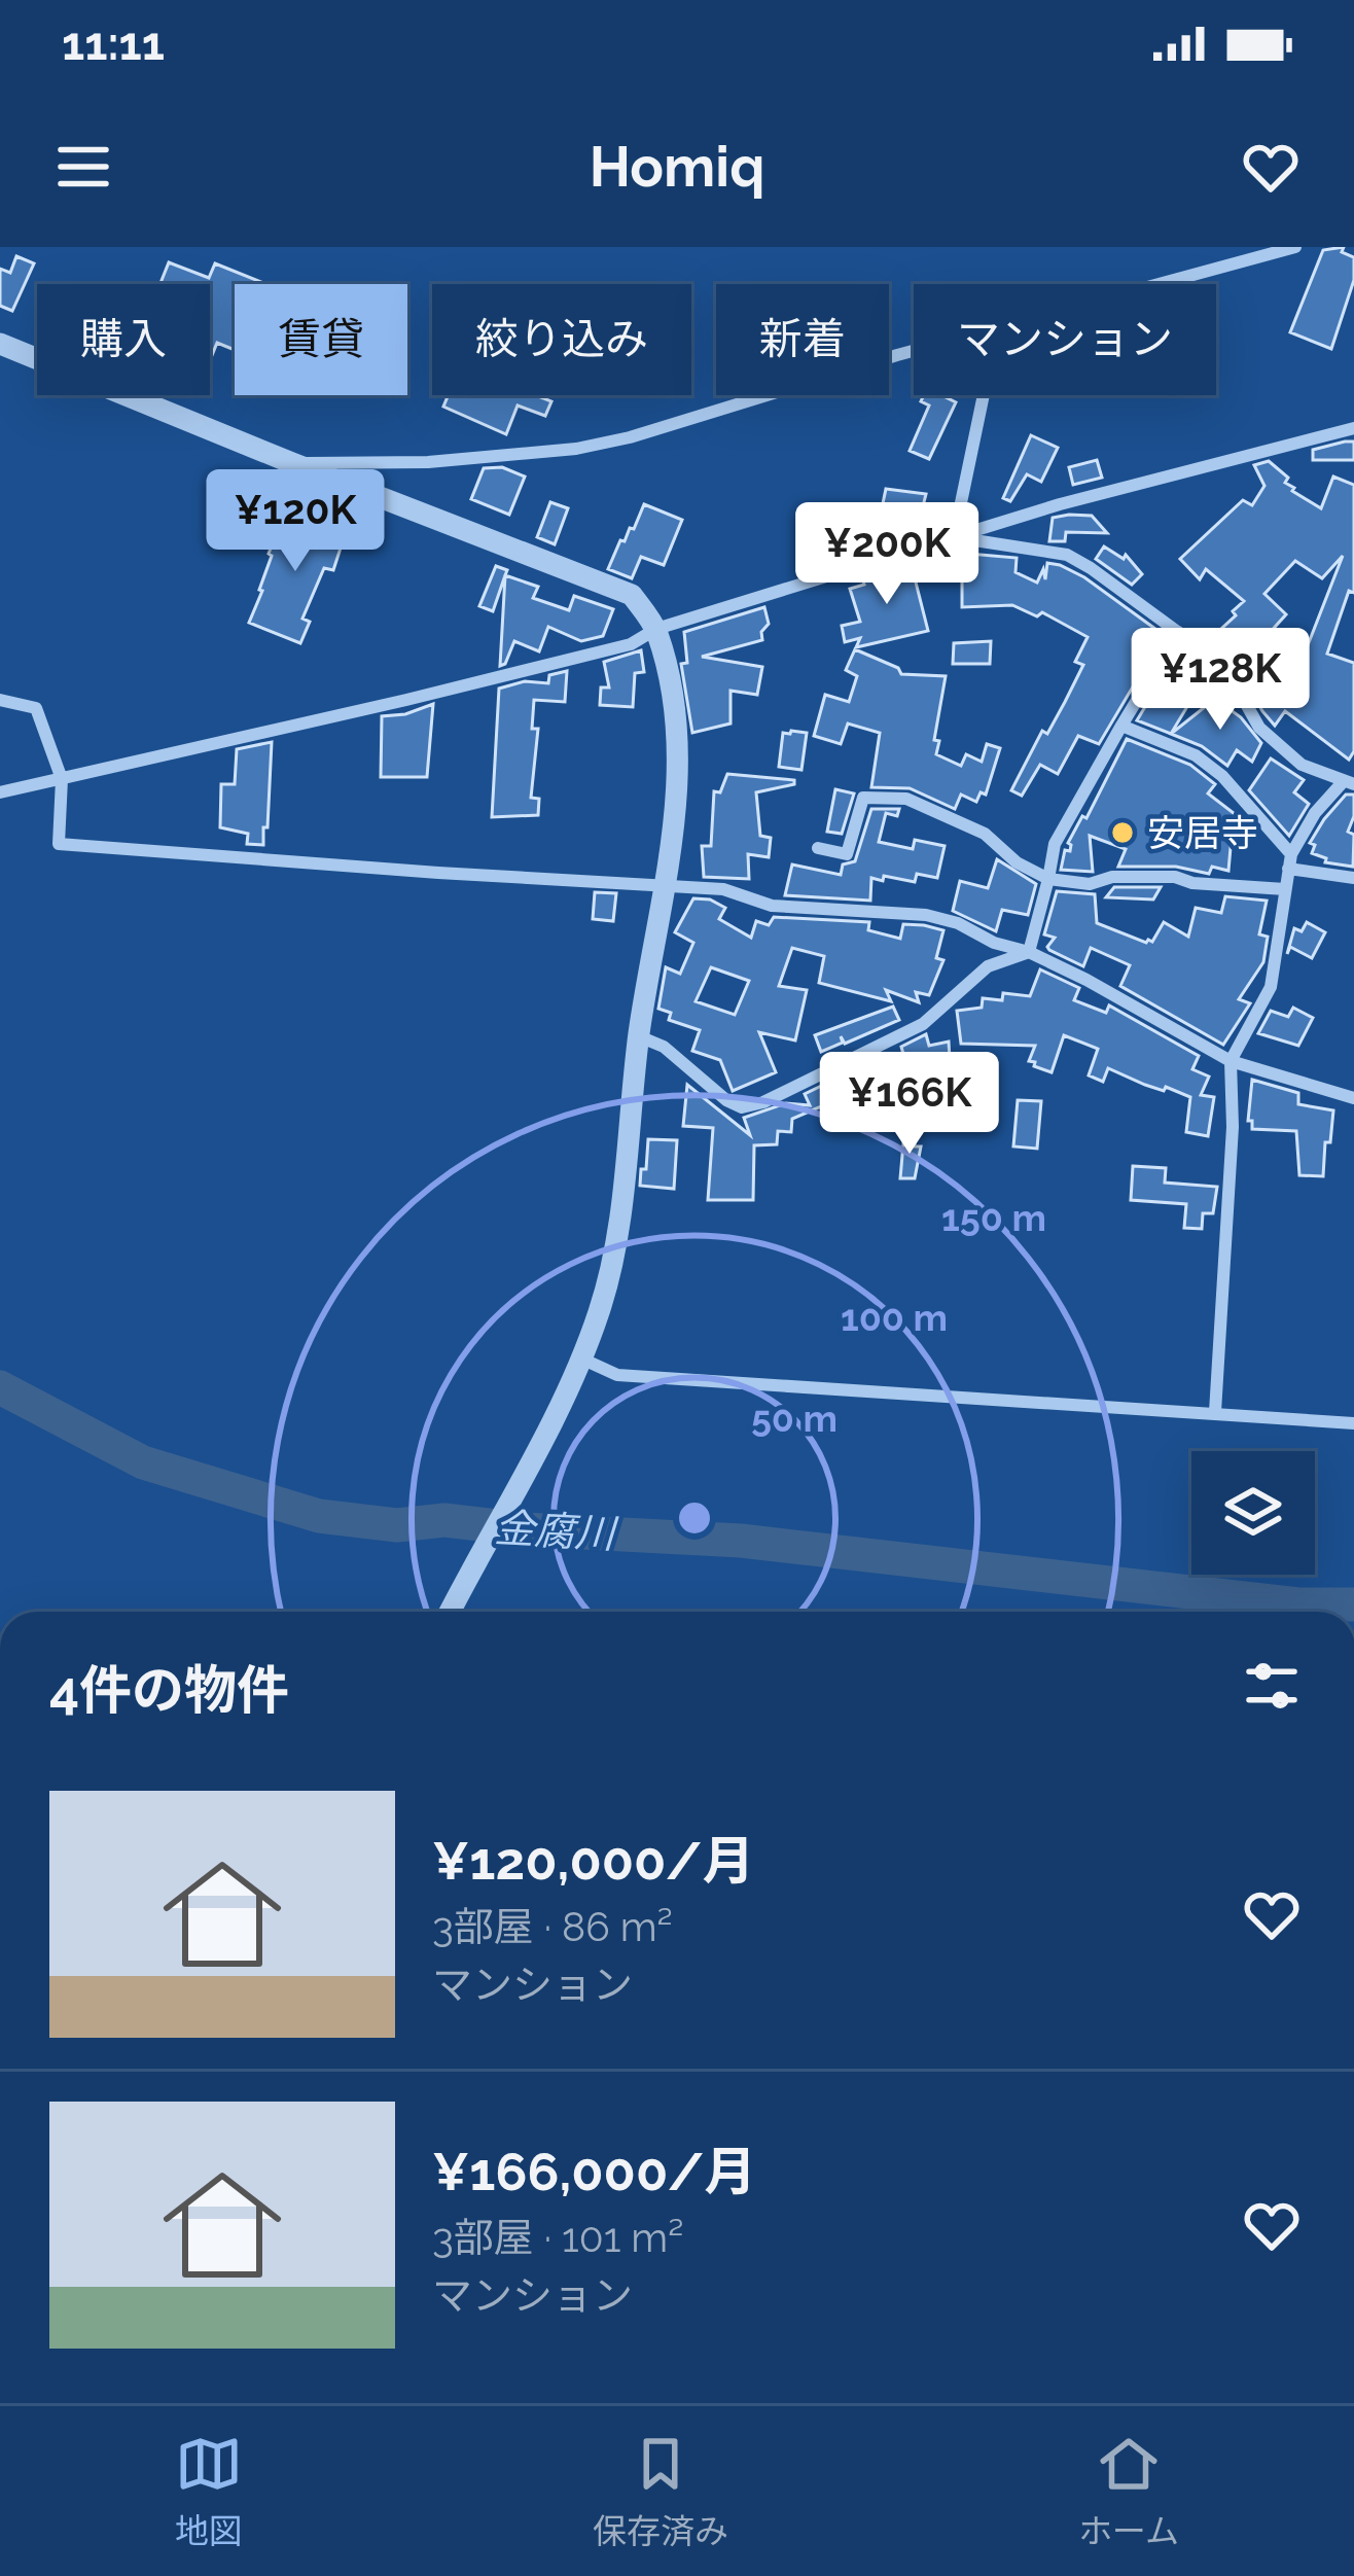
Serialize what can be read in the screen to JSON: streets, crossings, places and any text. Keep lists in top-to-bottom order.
{
  "water": ["金腐川"],
  "places": ["安居寺"],
  "page": {
    "status": "11:11",
    "header": "Homiq",
    "chip": [
      "購入",
      "賃貸",
      "絞り込み",
      "新着",
      "マンション"
    ],
    "price": [
      "¥120K",
      "¥200K",
      "¥128K",
      "¥166K"
    ],
    "heading": "4件の物件",
    "list": [
      {
        "name": "¥120,000/月",
        "note": "3部屋 · 86 m² · マンション"
      },
      {
        "name": "¥166,000/月",
        "note": "3部屋 · 101 m² · マンション"
      }
    ],
    "tabs": ["地図", "保存済み", "ホーム"]
  },
  "rings": ["150 m", "100 m", "50 m"]
}
